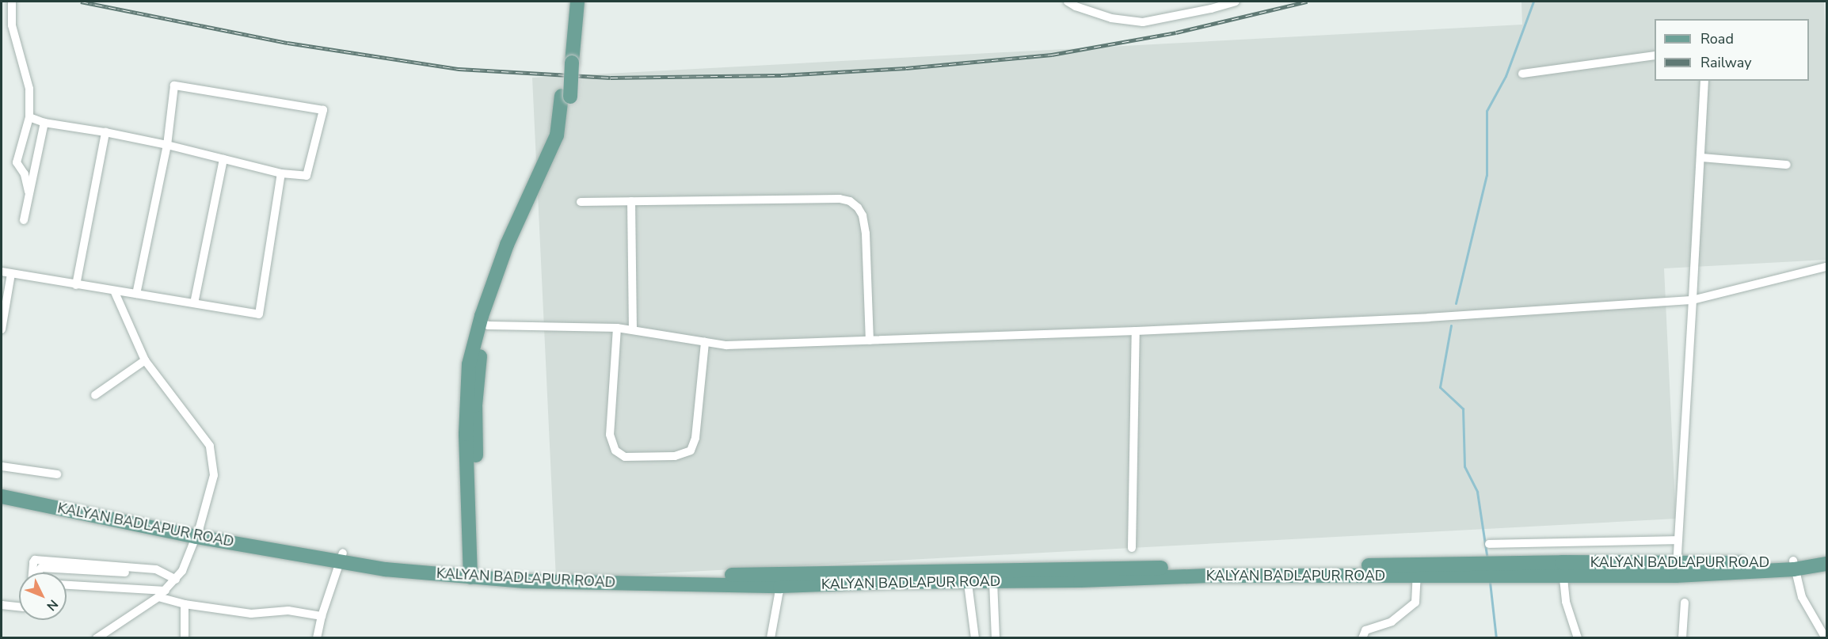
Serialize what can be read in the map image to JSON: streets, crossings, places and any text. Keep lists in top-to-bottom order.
{
  "streets": {
    "main road": ["KALYAN BADLAPUR ROAD"]
  },
  "legend": ["Road", "Railway"],
  "north": "bottom right"
}
